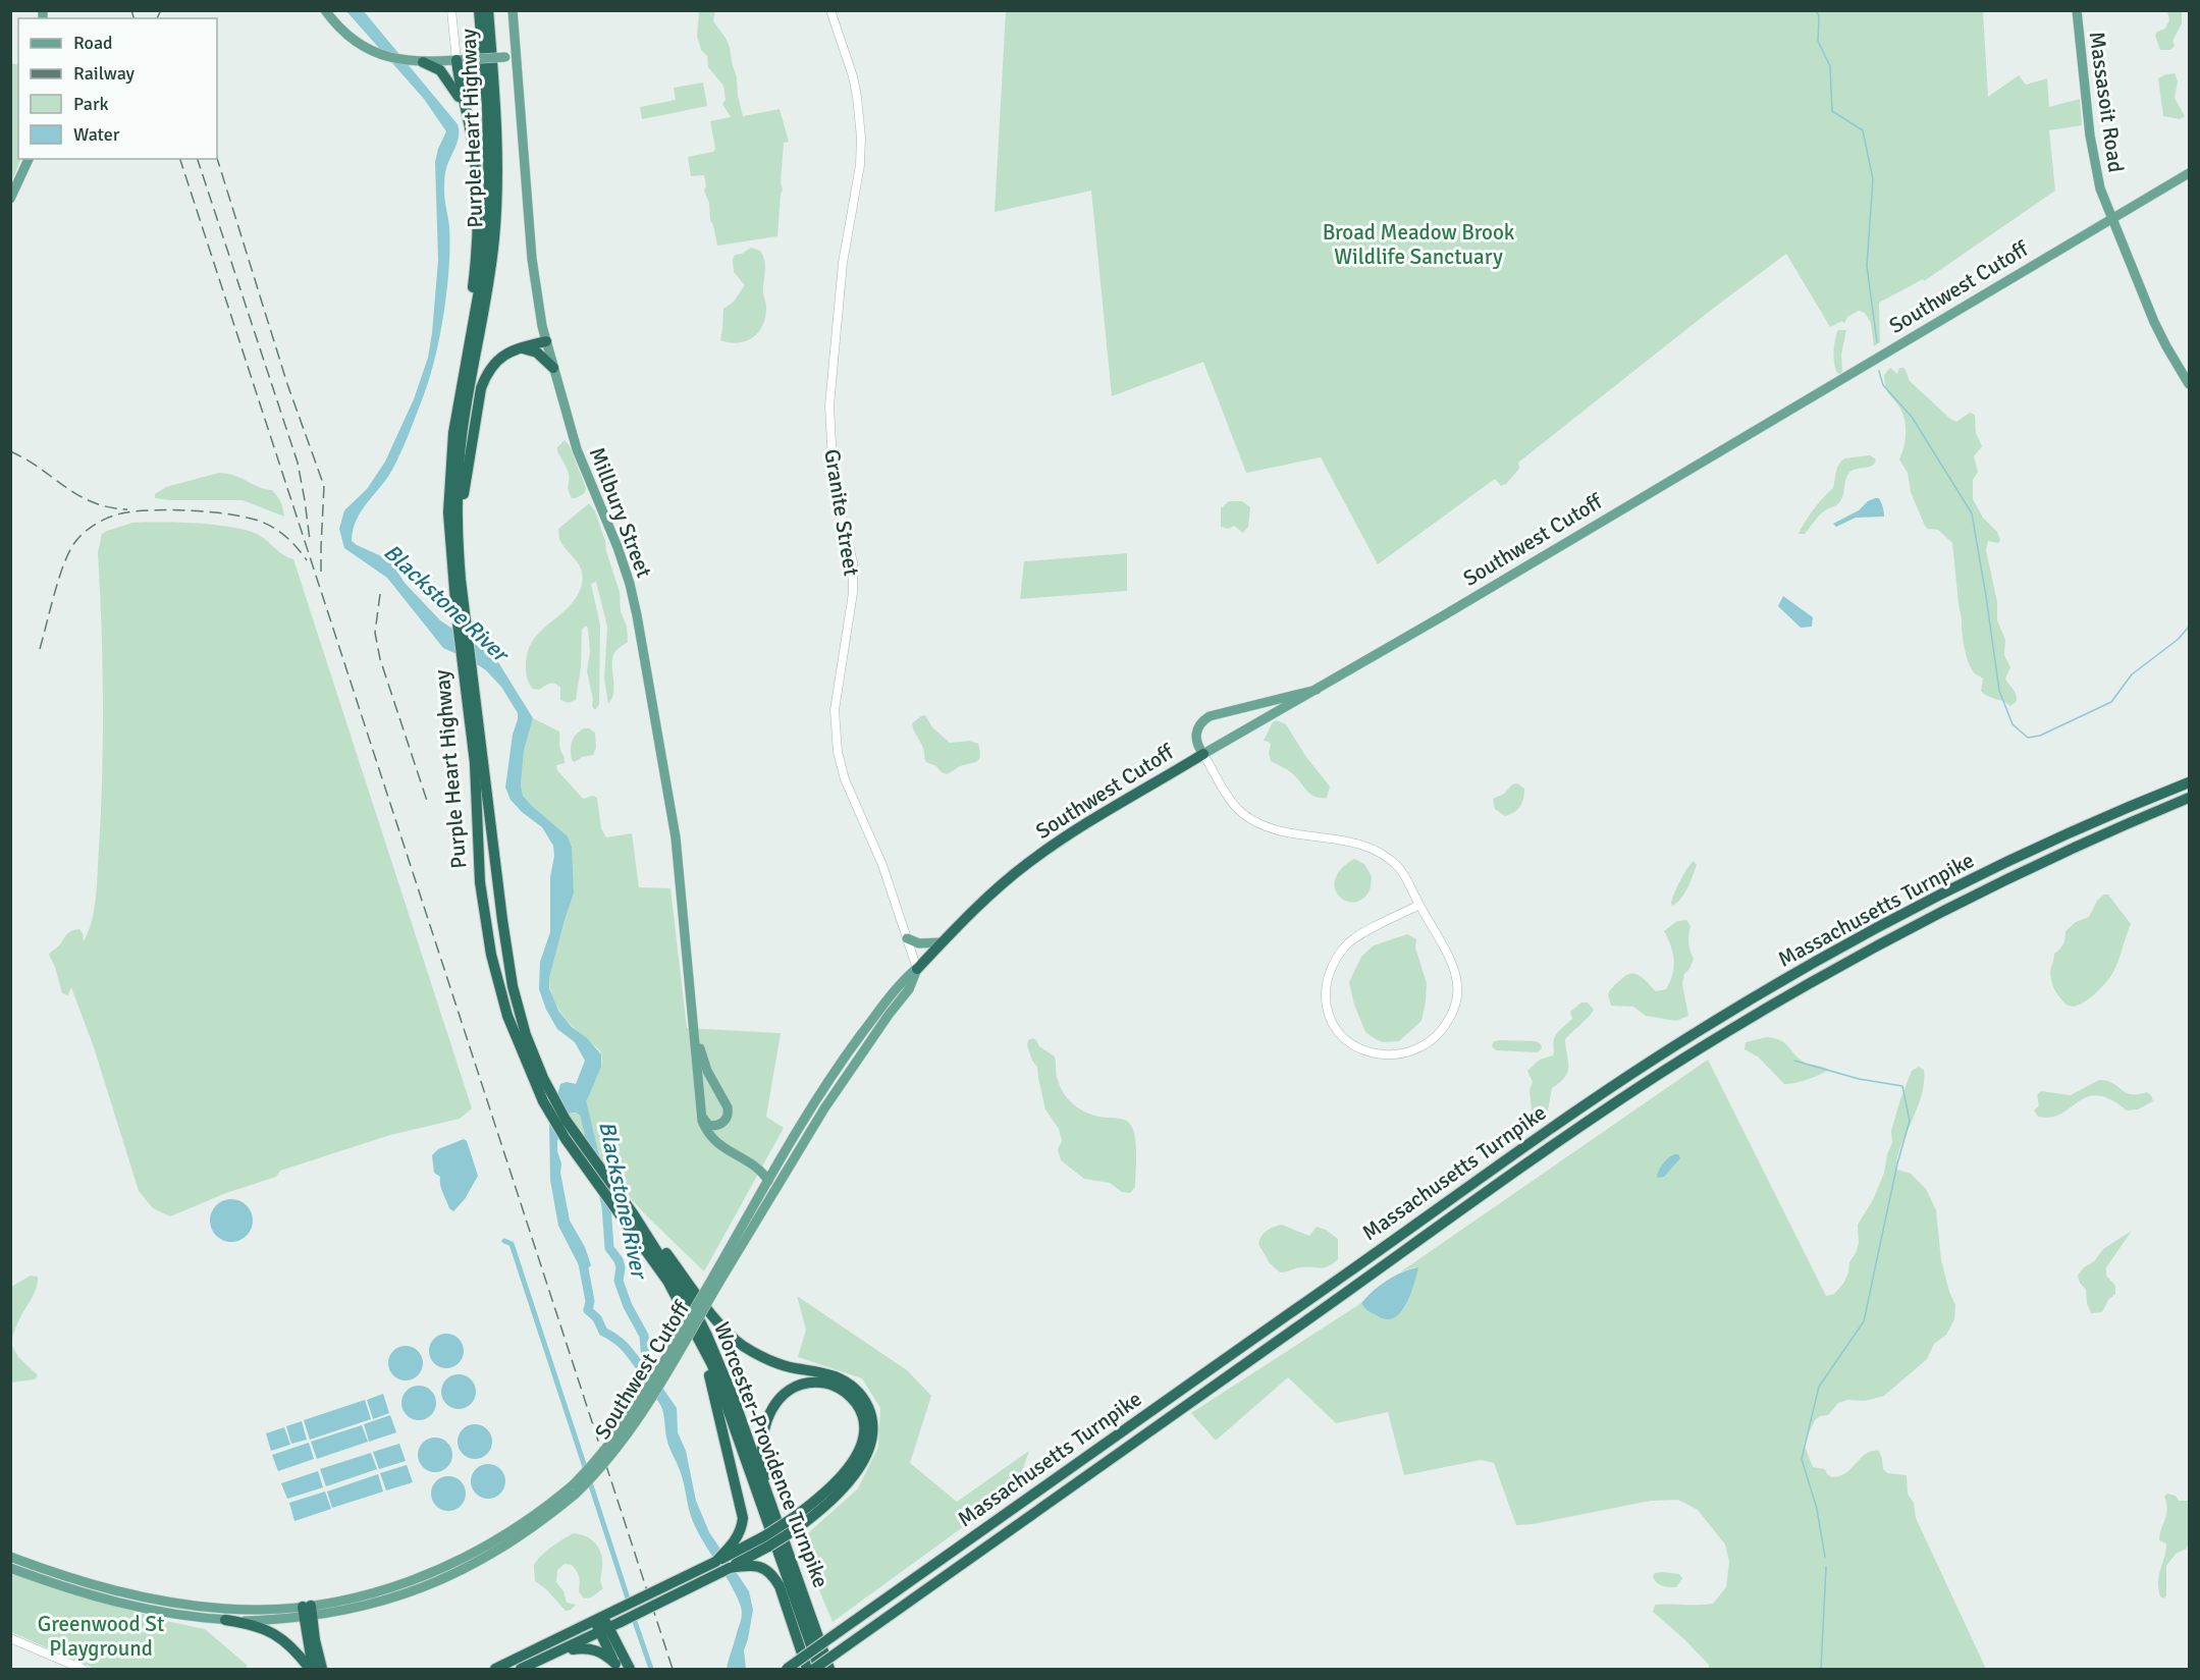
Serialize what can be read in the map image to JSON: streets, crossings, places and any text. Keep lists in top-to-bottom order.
{
  "streets": {
    "highway": [
      "Purple Heart Highway",
      "Southwest Cutoff",
      "Massachusetts Turnpike",
      "Worcester-Providence Turnpike"
    ],
    "main road": ["Massasoit Road", "Millbury Street"],
    "street": ["Granite Street"]
  },
  "crossings": [
    ["Massasoit Road", "Southwest Cutoff"],
    ["Purple Heart Highway", "Worcester-Providence Turnpike"],
    ["Southwest Cutoff", "Millbury Street"],
    ["Southwest Cutoff", "Granite Street"]
  ],
  "water": ["Blackstone River"],
  "parks": ["Broad Meadow Brook Wildlife Sanctuary", "Greenwood St Playground"],
  "legend": [
    "Road",
    "Railway",
    "Park",
    "Water"
  ]
}
